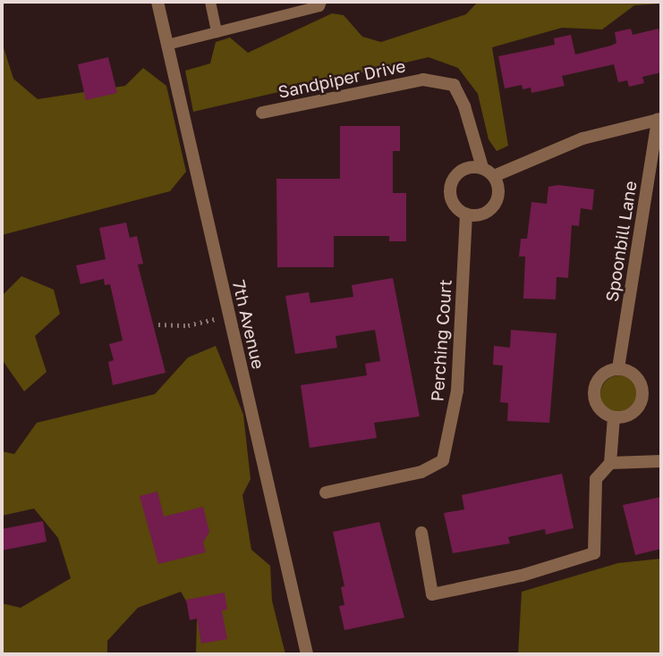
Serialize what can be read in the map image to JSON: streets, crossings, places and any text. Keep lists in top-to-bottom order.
{
  "streets": {
    "street": [
      "Sandpiper Drive",
      "Spoonbill Lane",
      "7th Avenue",
      "Perching Court"
    ]
  },
  "crossings": [
    ["Sandpiper Drive", "Perching Court"]
  ]
}
